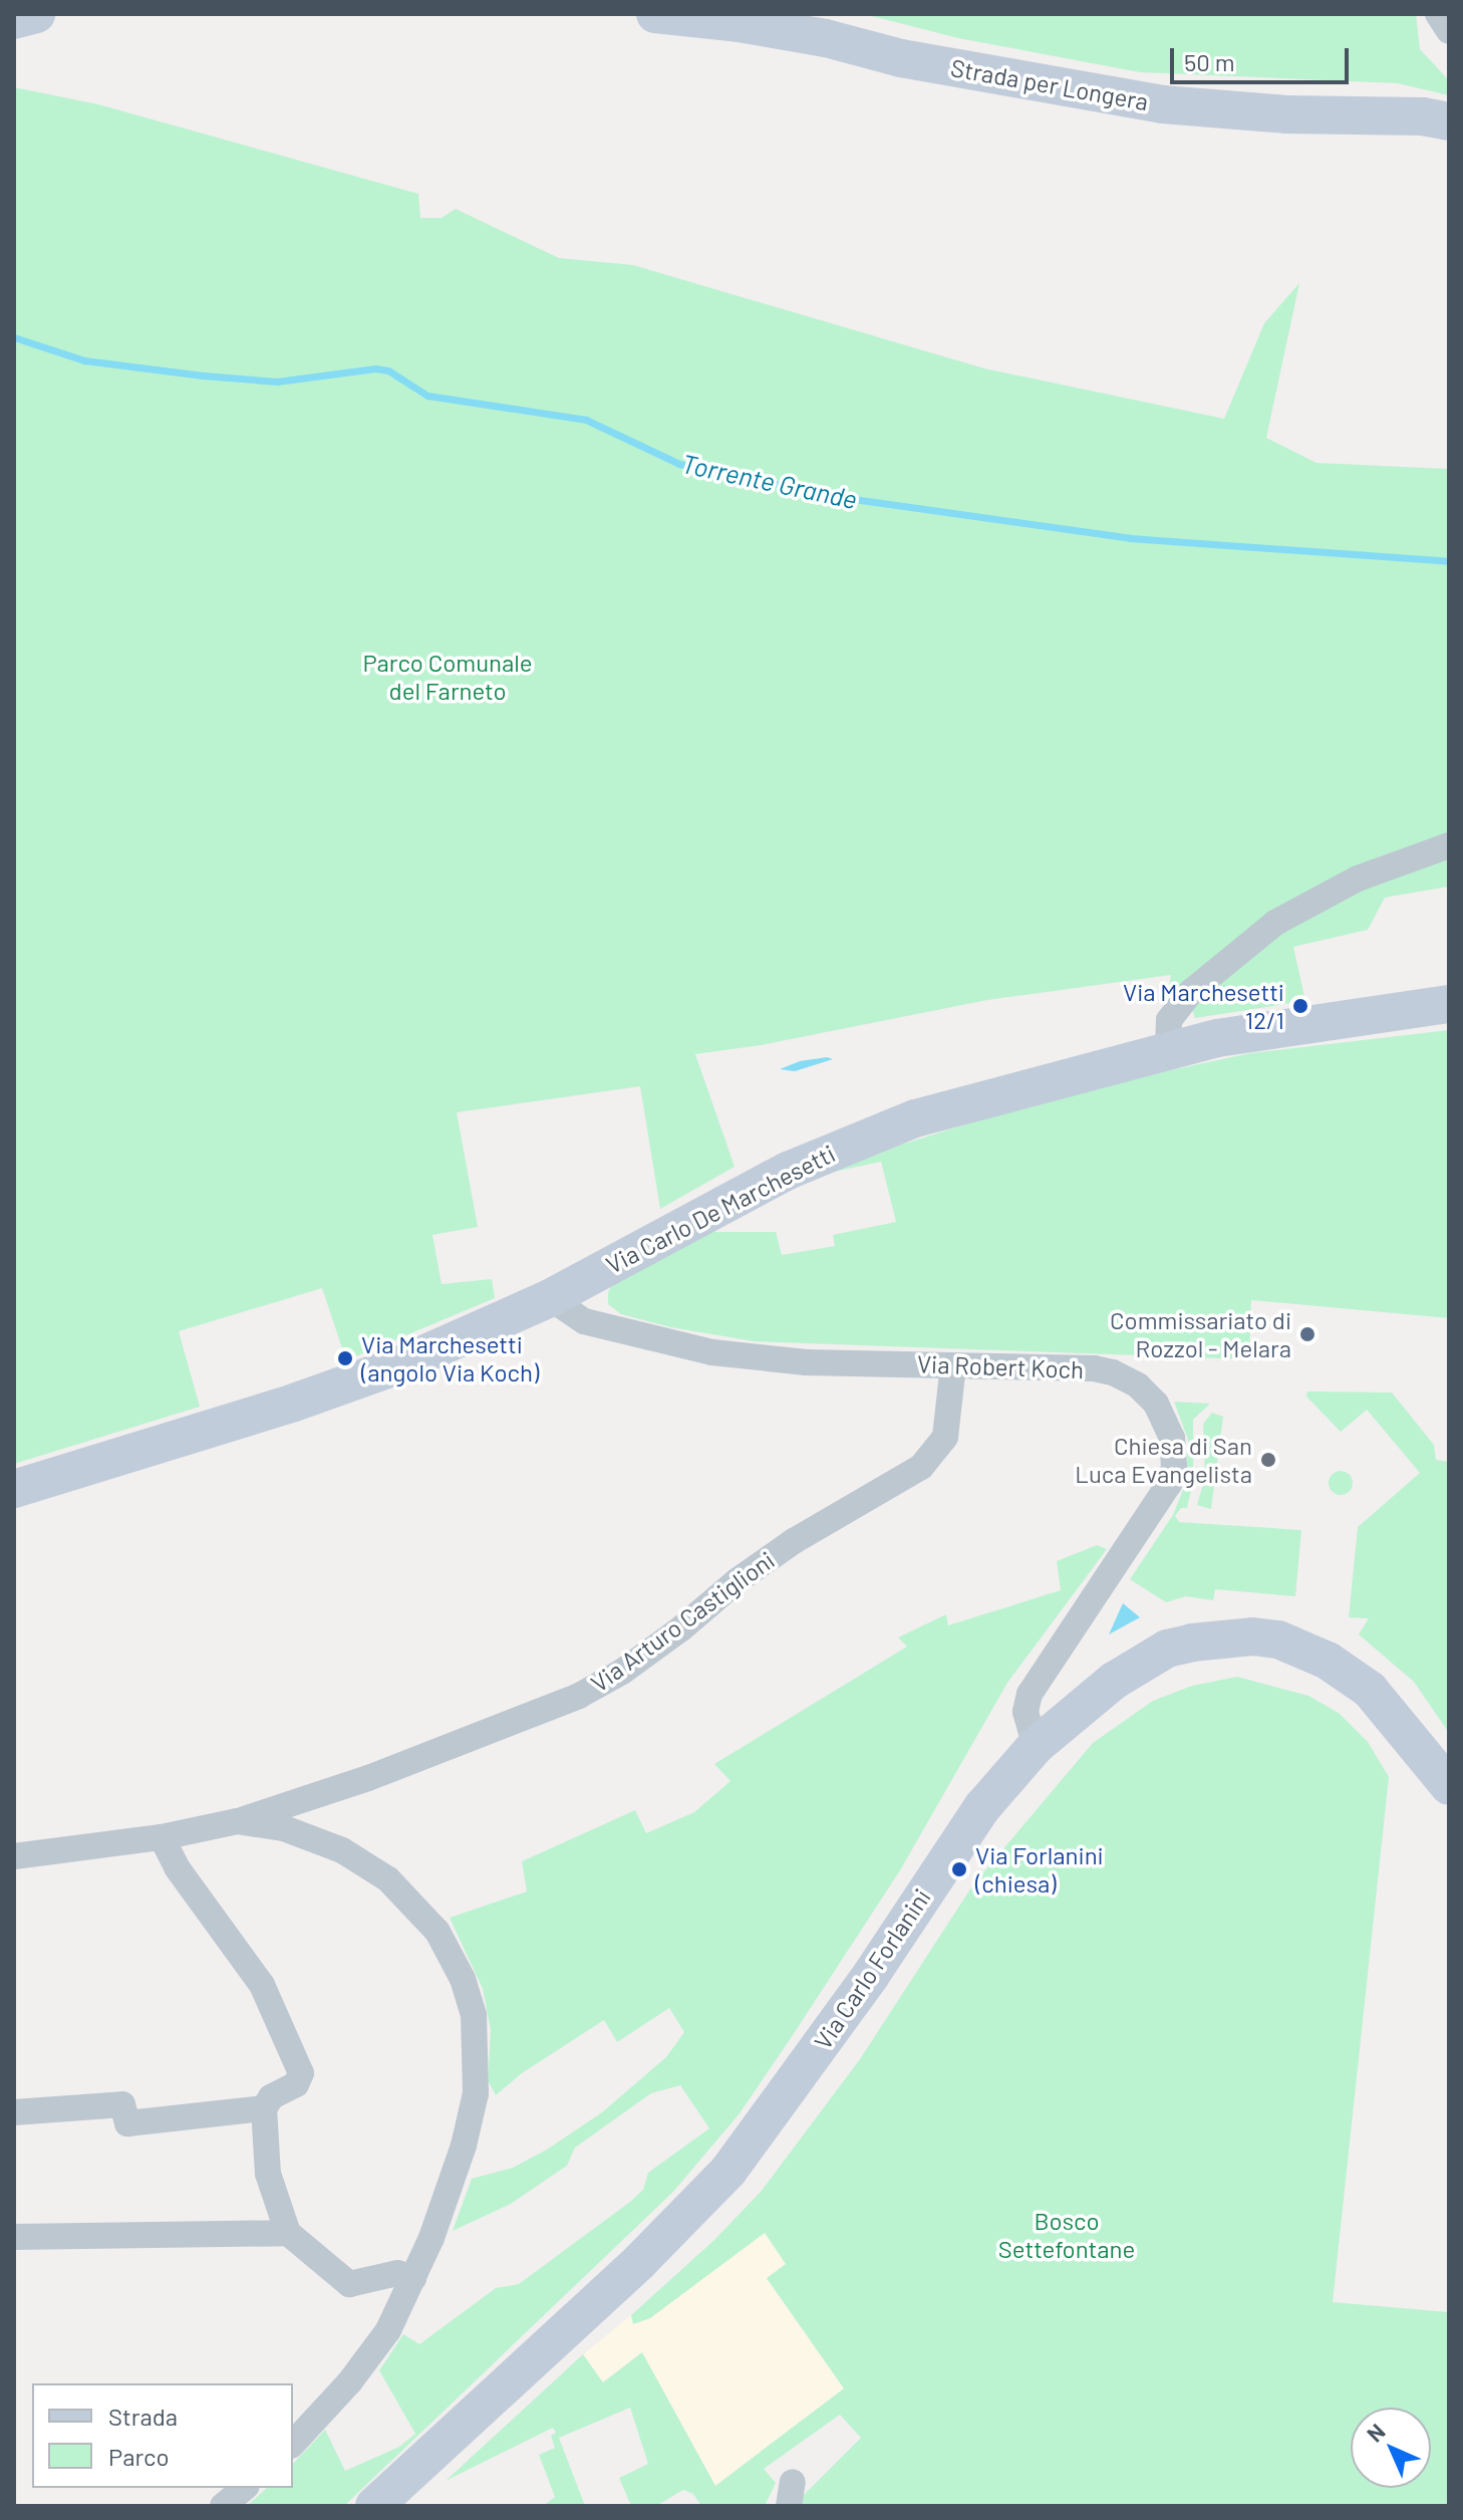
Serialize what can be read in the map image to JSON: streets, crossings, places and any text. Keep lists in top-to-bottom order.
{
  "streets": {
    "main road": ["Strada per Longera", "Via Carlo De Marchesetti", "Via Carlo Forlanini"],
    "street": ["Via Robert Koch", "Via Arturo Castiglioni"]
  },
  "crossings": [
    ["Via Carlo De Marchesetti", "Via Robert Koch"],
    ["Via Robert Koch", "Via Arturo Castiglioni"],
    ["Via Robert Koch", "Via Carlo Forlanini"]
  ],
  "water": ["Torrente Grande"],
  "parks": ["Parco Comunale del Farneto", "Bosco Settefontane"],
  "places": [
    "Via Marchesetti 12/1",
    "Commissariato di Rozzol - Melara",
    "Via Marchesetti (angolo Via Koch)",
    "Chiesa di San Luca Evangelista",
    "Via Forlanini (chiesa)"
  ],
  "legend": ["Strada", "Parco"],
  "scale_bar": "50 m",
  "north": "top left"
}
